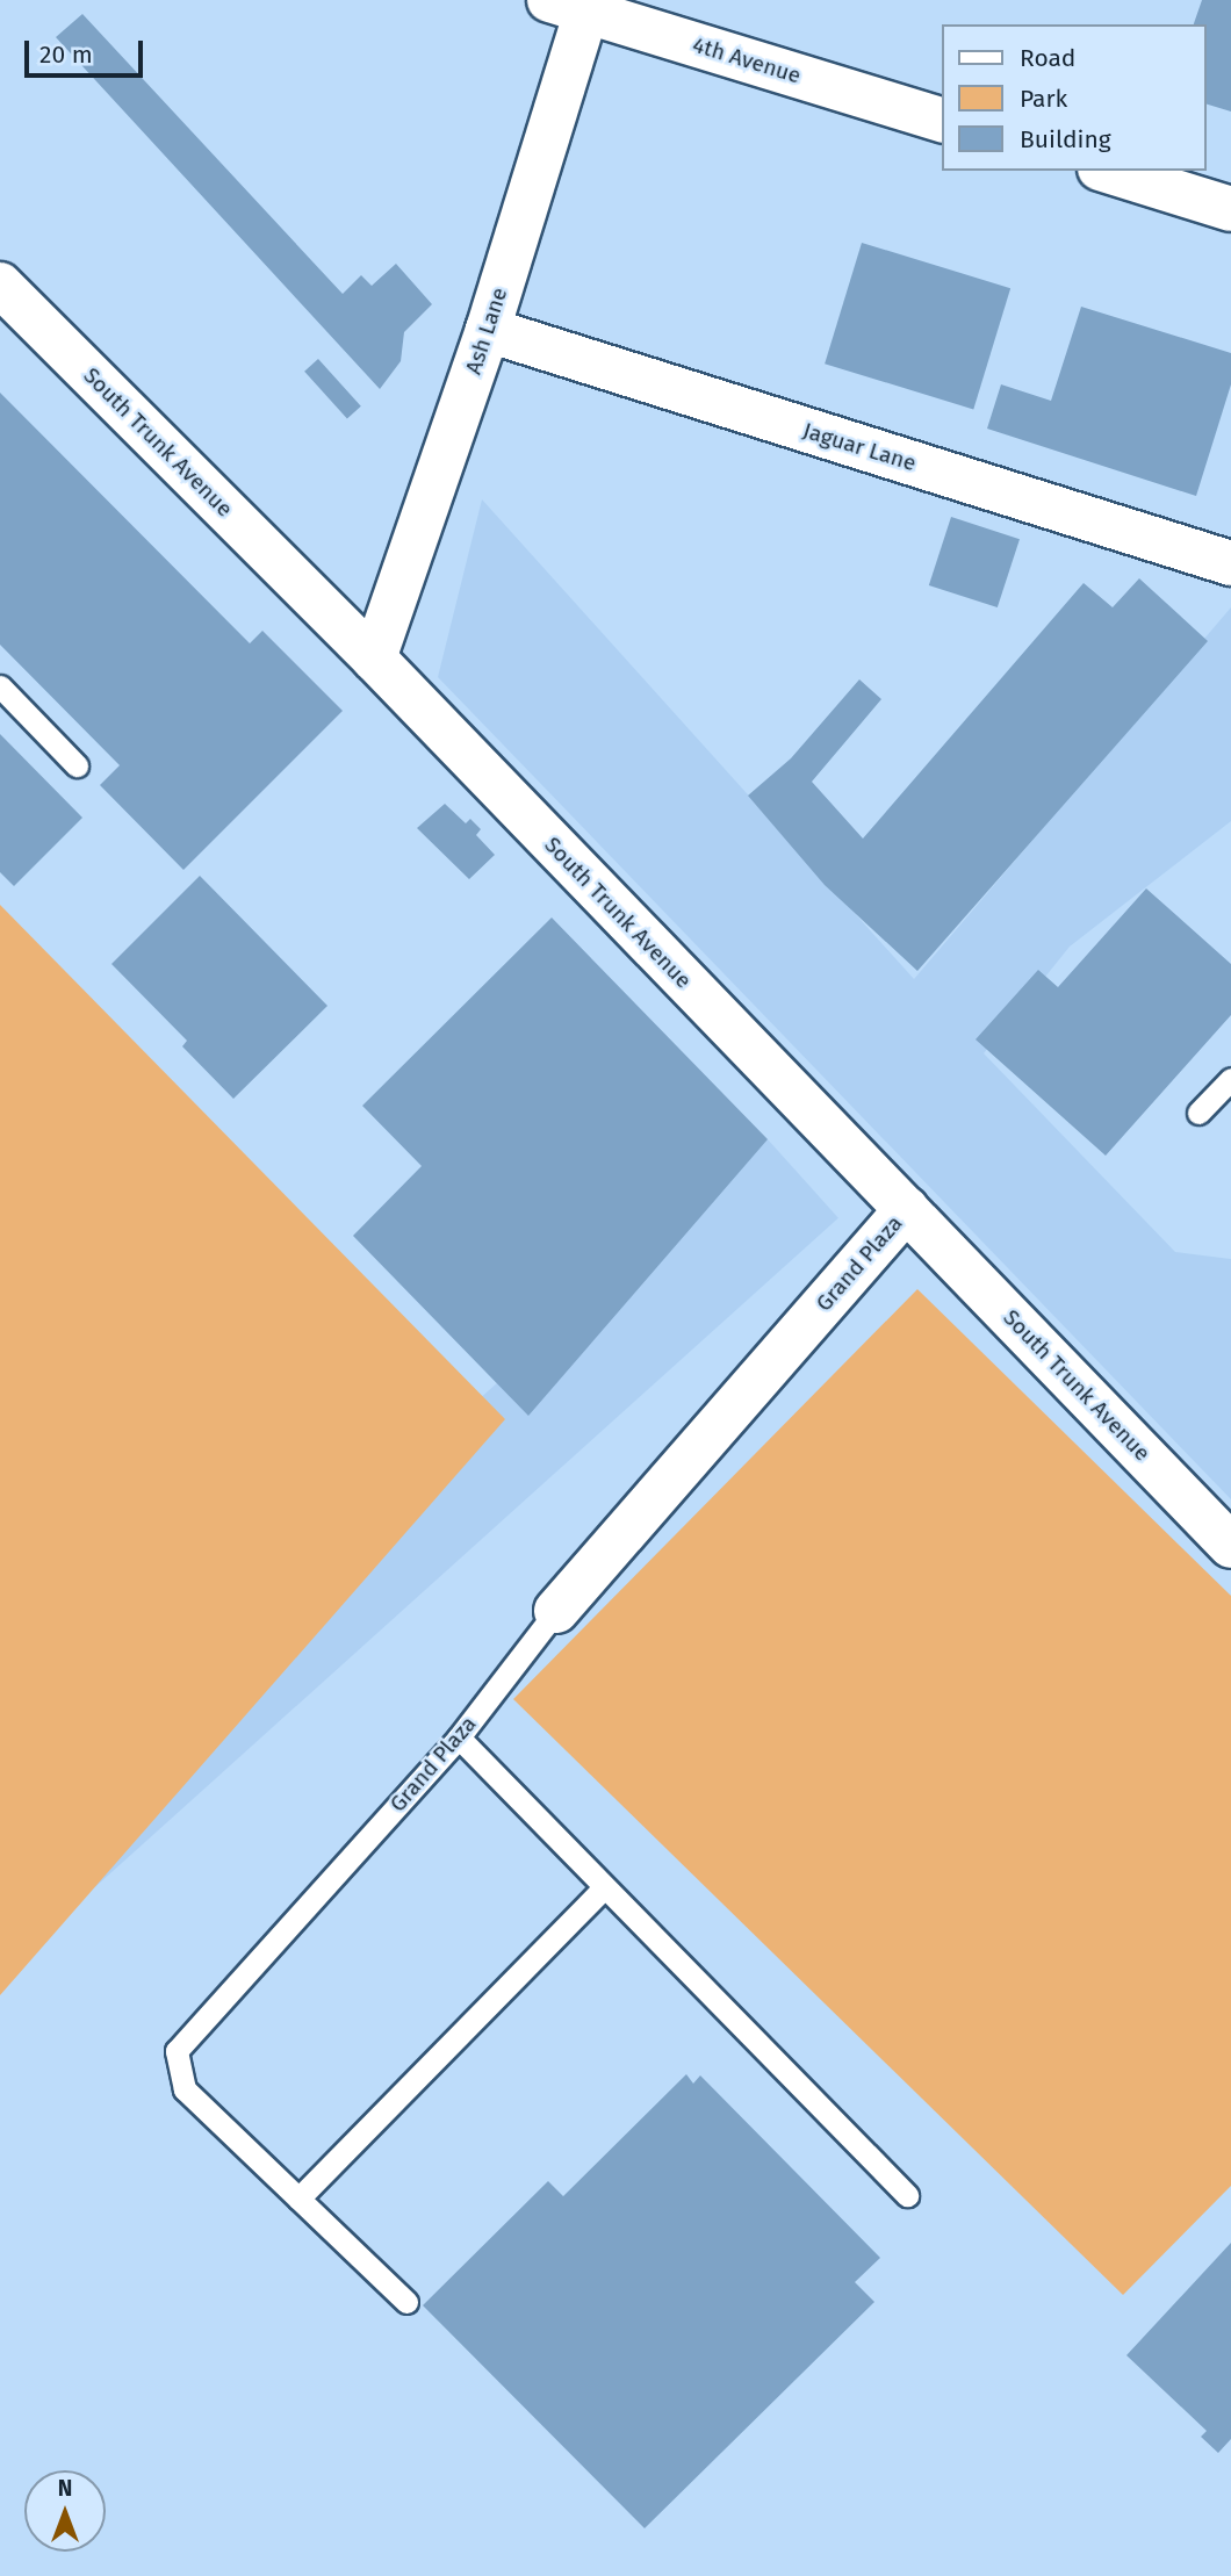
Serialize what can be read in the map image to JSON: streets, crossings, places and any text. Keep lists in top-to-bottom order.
{
  "streets": {
    "street": [
      "4th Avenue",
      "Ash Lane",
      "South Trunk Avenue",
      "Jaguar Lane",
      "Grand Plaza"
    ]
  },
  "crossings": [
    ["4th Avenue", "Ash Lane"],
    ["Ash Lane", "South Trunk Avenue"],
    ["Ash Lane", "Jaguar Lane"],
    ["South Trunk Avenue", "Grand Plaza"]
  ],
  "legend": ["Road", "Park", "Building"],
  "scale_bar": "20 m",
  "north": "top"
}
